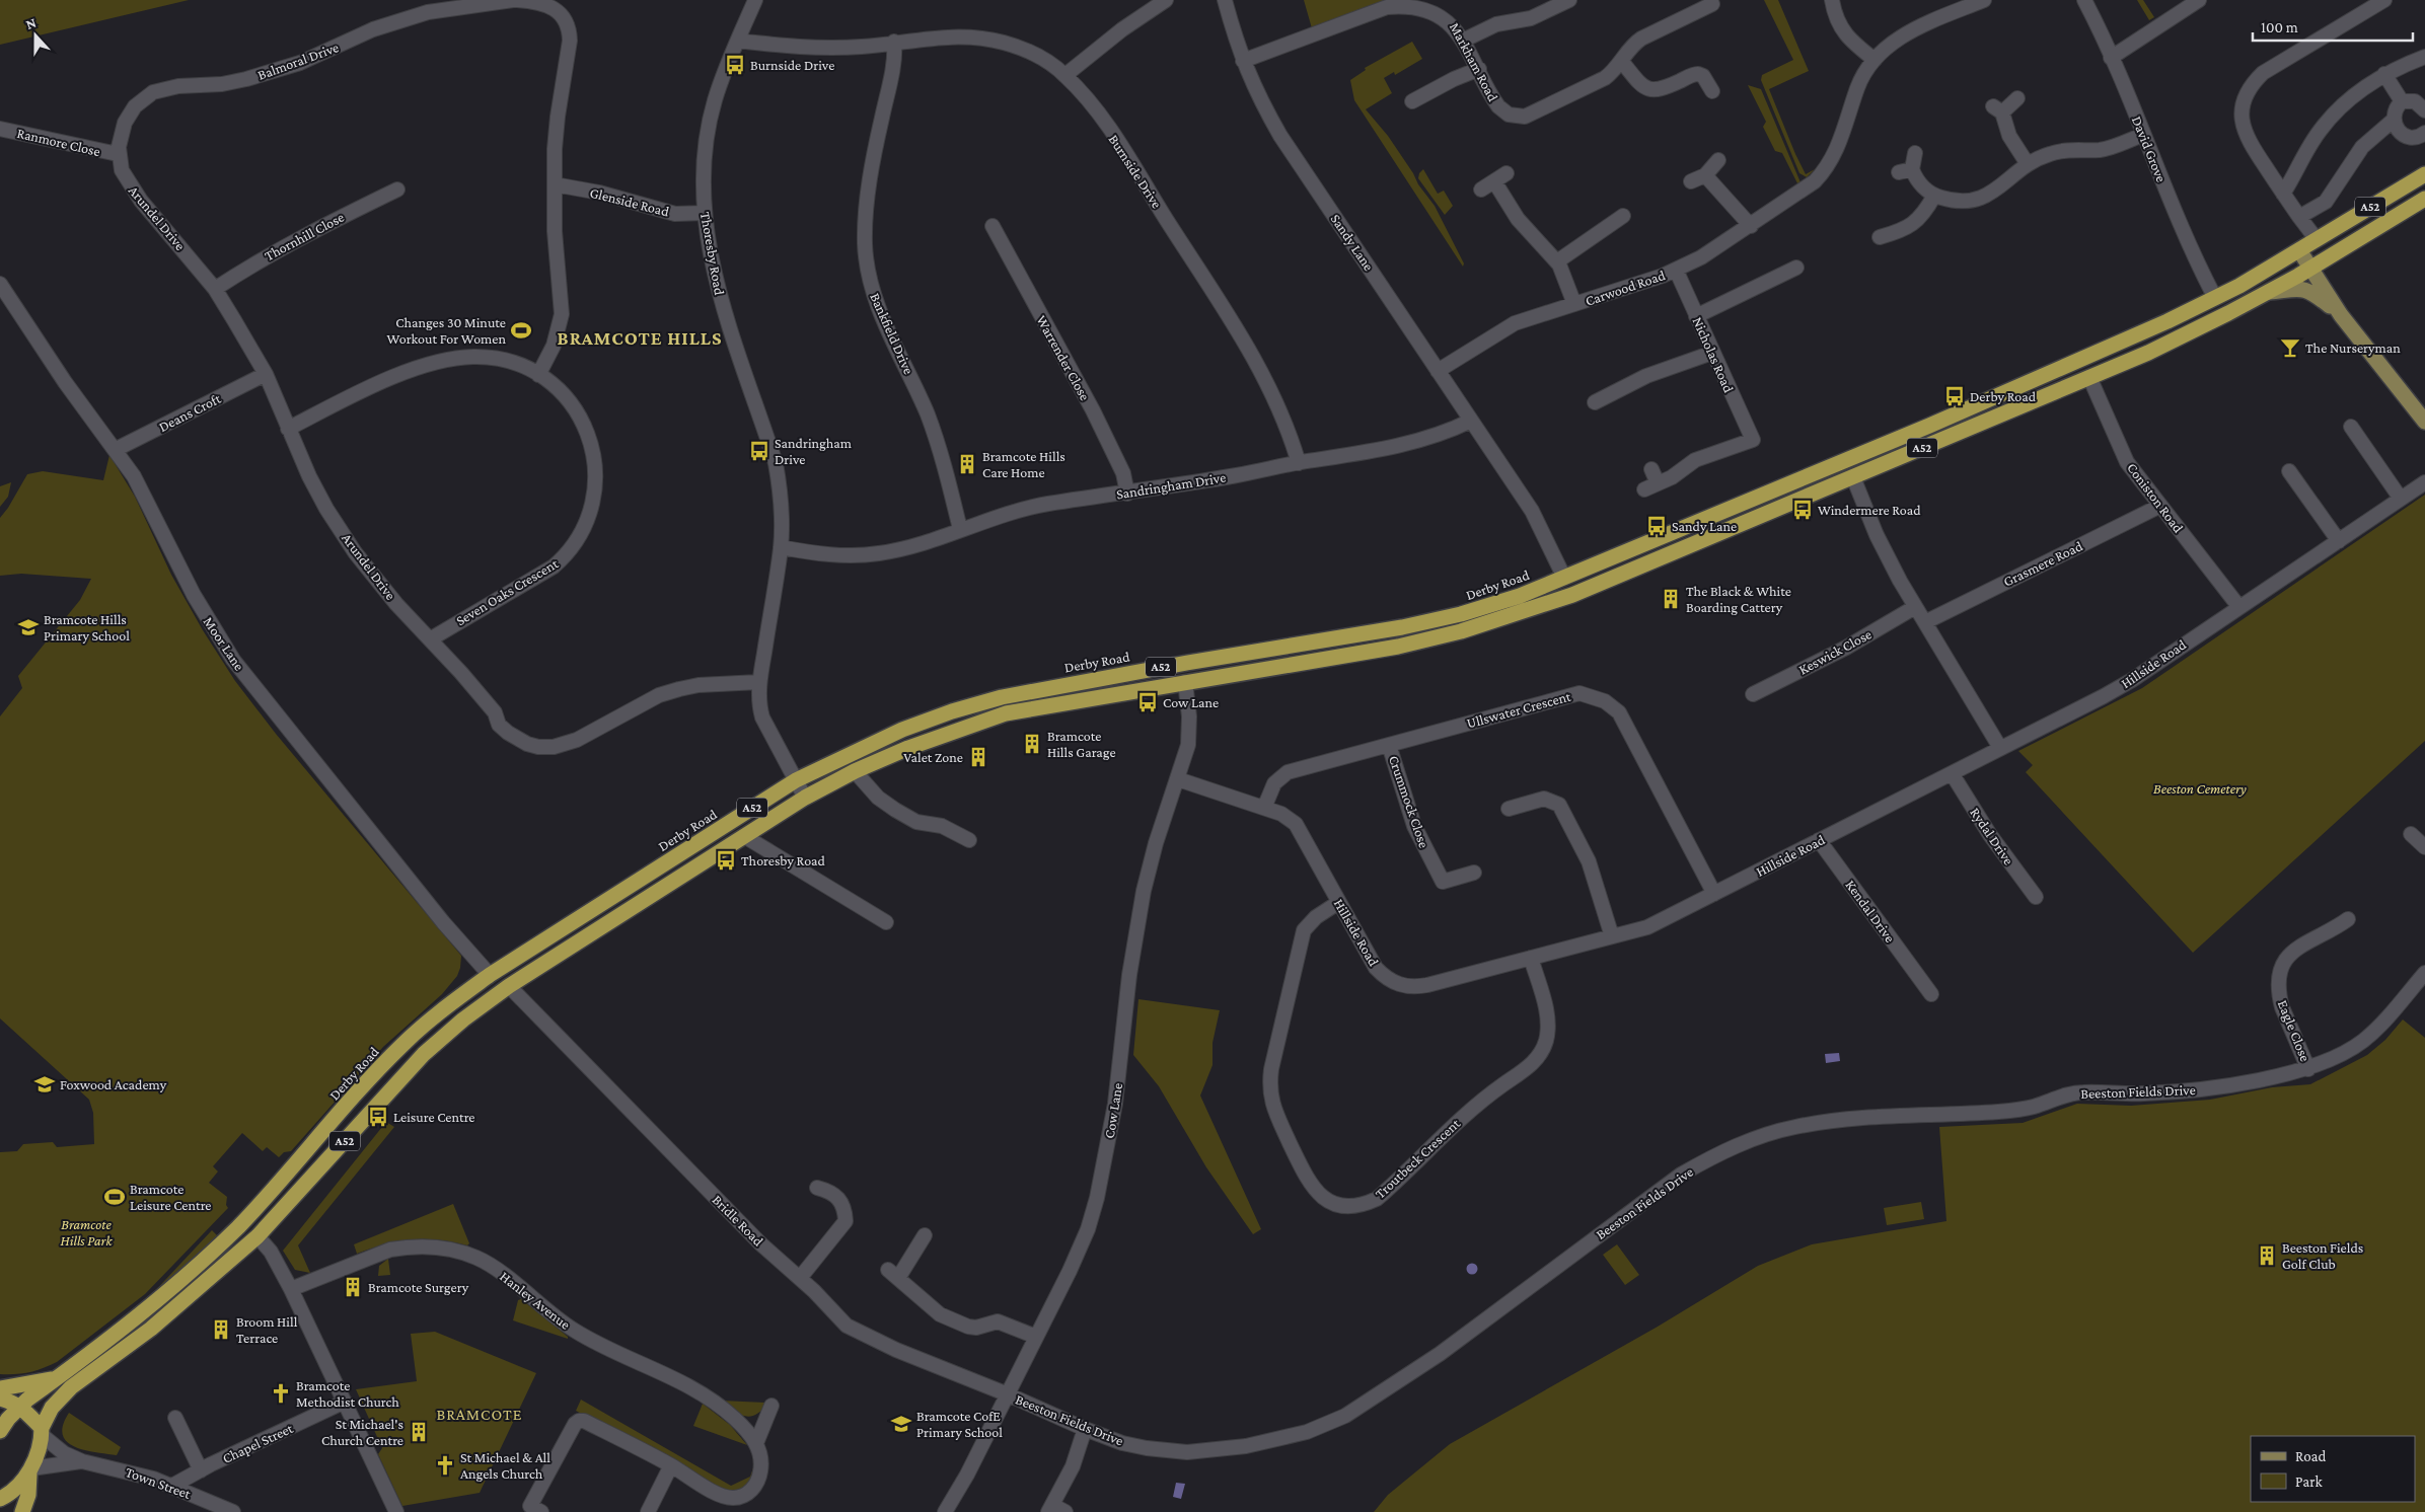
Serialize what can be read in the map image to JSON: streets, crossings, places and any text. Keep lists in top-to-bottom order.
{
  "streets": {
    "highway": ["A52", "Derby Road"],
    "street": [
      "Balmoral Drive",
      "Markham Road",
      "Ranmore Close",
      "David Grove",
      "Burnside Drive",
      "Glenside Road",
      "Arundel Drive",
      "Thornhill Close",
      "Sandy Lane",
      "Thoresby Road",
      "Carwood Road",
      "Bankfield Drive",
      "Nicholas Road",
      "Warrender Close",
      "Deans Croft",
      "Sandringham Drive",
      "Coniston Road",
      "Grasmere Road",
      "Seven Oaks Crescent",
      "Moor Lane",
      "Keswick Close",
      "Hillside Road",
      "Ullswater Crescent",
      "Crummock Close",
      "Rydal Drive",
      "Kendal Drive",
      "Eagle Close",
      "Beeston Fields Drive",
      "Cow Lane",
      "Troutbeck Crescent",
      "Bridle Road",
      "Hanley Avenue",
      "Chapel Street",
      "Town Street"
    ]
  },
  "crossings": [
    ["Balmoral Drive", "Ranmore Close"],
    ["Balmoral Drive", "Glenside Road"],
    ["Balmoral Drive", "Arundel Drive"],
    ["Balmoral Drive", "Seven Oaks Crescent"],
    ["Markham Road", "Sandy Lane"],
    ["Ranmore Close", "Arundel Drive"],
    ["David Grove", "Derby Road"],
    ["Burnside Drive", "Thoresby Road"],
    ["Burnside Drive", "Bankfield Drive"],
    ["Burnside Drive", "Sandringham Drive"],
    ["Glenside Road", "Thoresby Road"],
    ["A52", "Thoresby Road"],
    ["A52", "Coniston Road"],
    ["A52", "Derby Road"],
    ["A52", "Cow Lane"],
    ["A52", "Bridle Road"],
    ["A52", "Town Street"],
    ["Arundel Drive", "Thornhill Close"],
    ["Arundel Drive", "Thoresby Road"],
    ["Arundel Drive", "Deans Croft"],
    ["Arundel Drive", "Seven Oaks Crescent"],
    ["Sandy Lane", "Carwood Road"],
    ["Sandy Lane", "Sandringham Drive"],
    ["Sandy Lane", "Derby Road"],
    ["Thoresby Road", "Sandringham Drive"],
    ["Thoresby Road", "Derby Road"],
    ["Carwood Road", "Nicholas Road"],
    ["Bankfield Drive", "Sandringham Drive"],
    ["Warrender Close", "Sandringham Drive"],
    ["Deans Croft", "Moor Lane"],
    ["Coniston Road", "Grasmere Road"],
    ["Coniston Road", "Hillside Road"],
    ["Derby Road", "Moor Lane"],
    ["Hillside Road", "Ullswater Crescent"],
    ["Hillside Road", "Rydal Drive"],
    ["Hillside Road", "Kendal Drive"],
    ["Hillside Road", "Cow Lane"],
    ["Hillside Road", "Troutbeck Crescent"],
    ["Ullswater Crescent", "Crummock Close"],
    ["Eagle Close", "Beeston Fields Drive"],
    ["Beeston Fields Drive", "Cow Lane"],
    ["Beeston Fields Drive", "Bridle Road"],
    ["Cow Lane", "Bridle Road"],
    ["Chapel Street", "Town Street"]
  ],
  "districts": ["BRAMCOTE HILLS", "BRAMCOTE"],
  "parks": ["Beeston Cemetery", "Bramcote Hills Park"],
  "places": {
    "bus stop": [
      "Burnside Drive",
      "Derby Road",
      "Sandringham Drive",
      "Windermere Road",
      "Sandy Lane",
      "Cow Lane",
      "Thoresby Road",
      "Leisure Centre"
    ],
    "sports": ["Changes 30 Minute Workout For Women", "Bramcote Leisure Centre"],
    "bar": ["The Nurseryman"],
    "building": [
      "Bramcote Hills Care Home",
      "The Black & White Boarding Cattery",
      "Bramcote Hills Garage",
      "Valet Zone",
      "Beeston Fields Golf Club",
      "Bramcote Surgery",
      "Broom Hill Terrace",
      "St Michael's Church Centre"
    ],
    "school or university": ["Bramcote Hills Primary School", "Foxwood Academy", "Bramcote CofE Primary School"],
    "church": ["Bramcote Methodist Church", "St Michael & All Angels Church"]
  },
  "legend": ["Road", "Park"],
  "scale_bar": "100 m",
  "north": "top"
}
